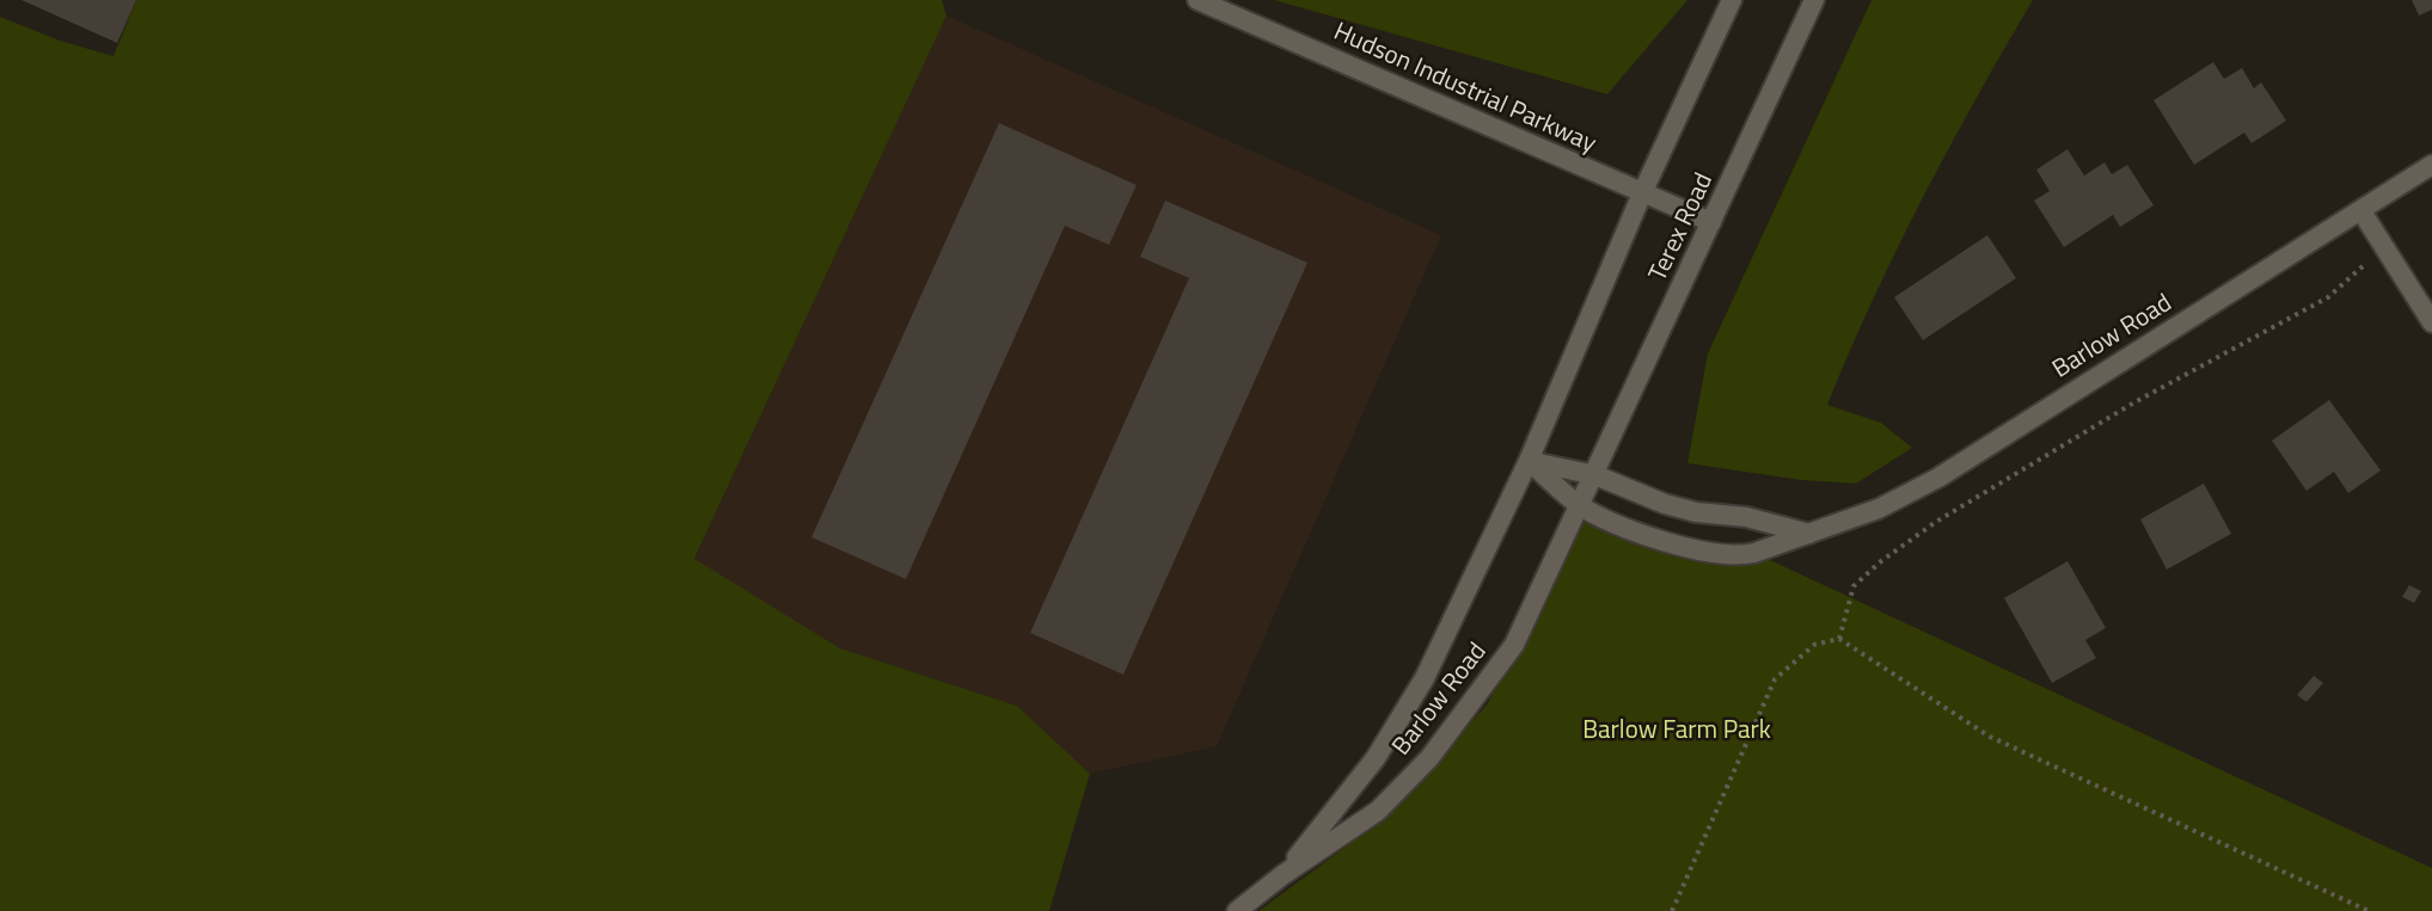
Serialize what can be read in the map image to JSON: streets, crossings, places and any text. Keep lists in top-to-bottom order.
{
  "streets": {
    "street": ["Hudson Industrial Parkway", "Terex Road", "Barlow Road"]
  },
  "crossings": [
    ["Hudson Industrial Parkway", "Terex Road"],
    ["Terex Road", "Barlow Road"]
  ],
  "parks": ["Barlow Farm Park"]
}
